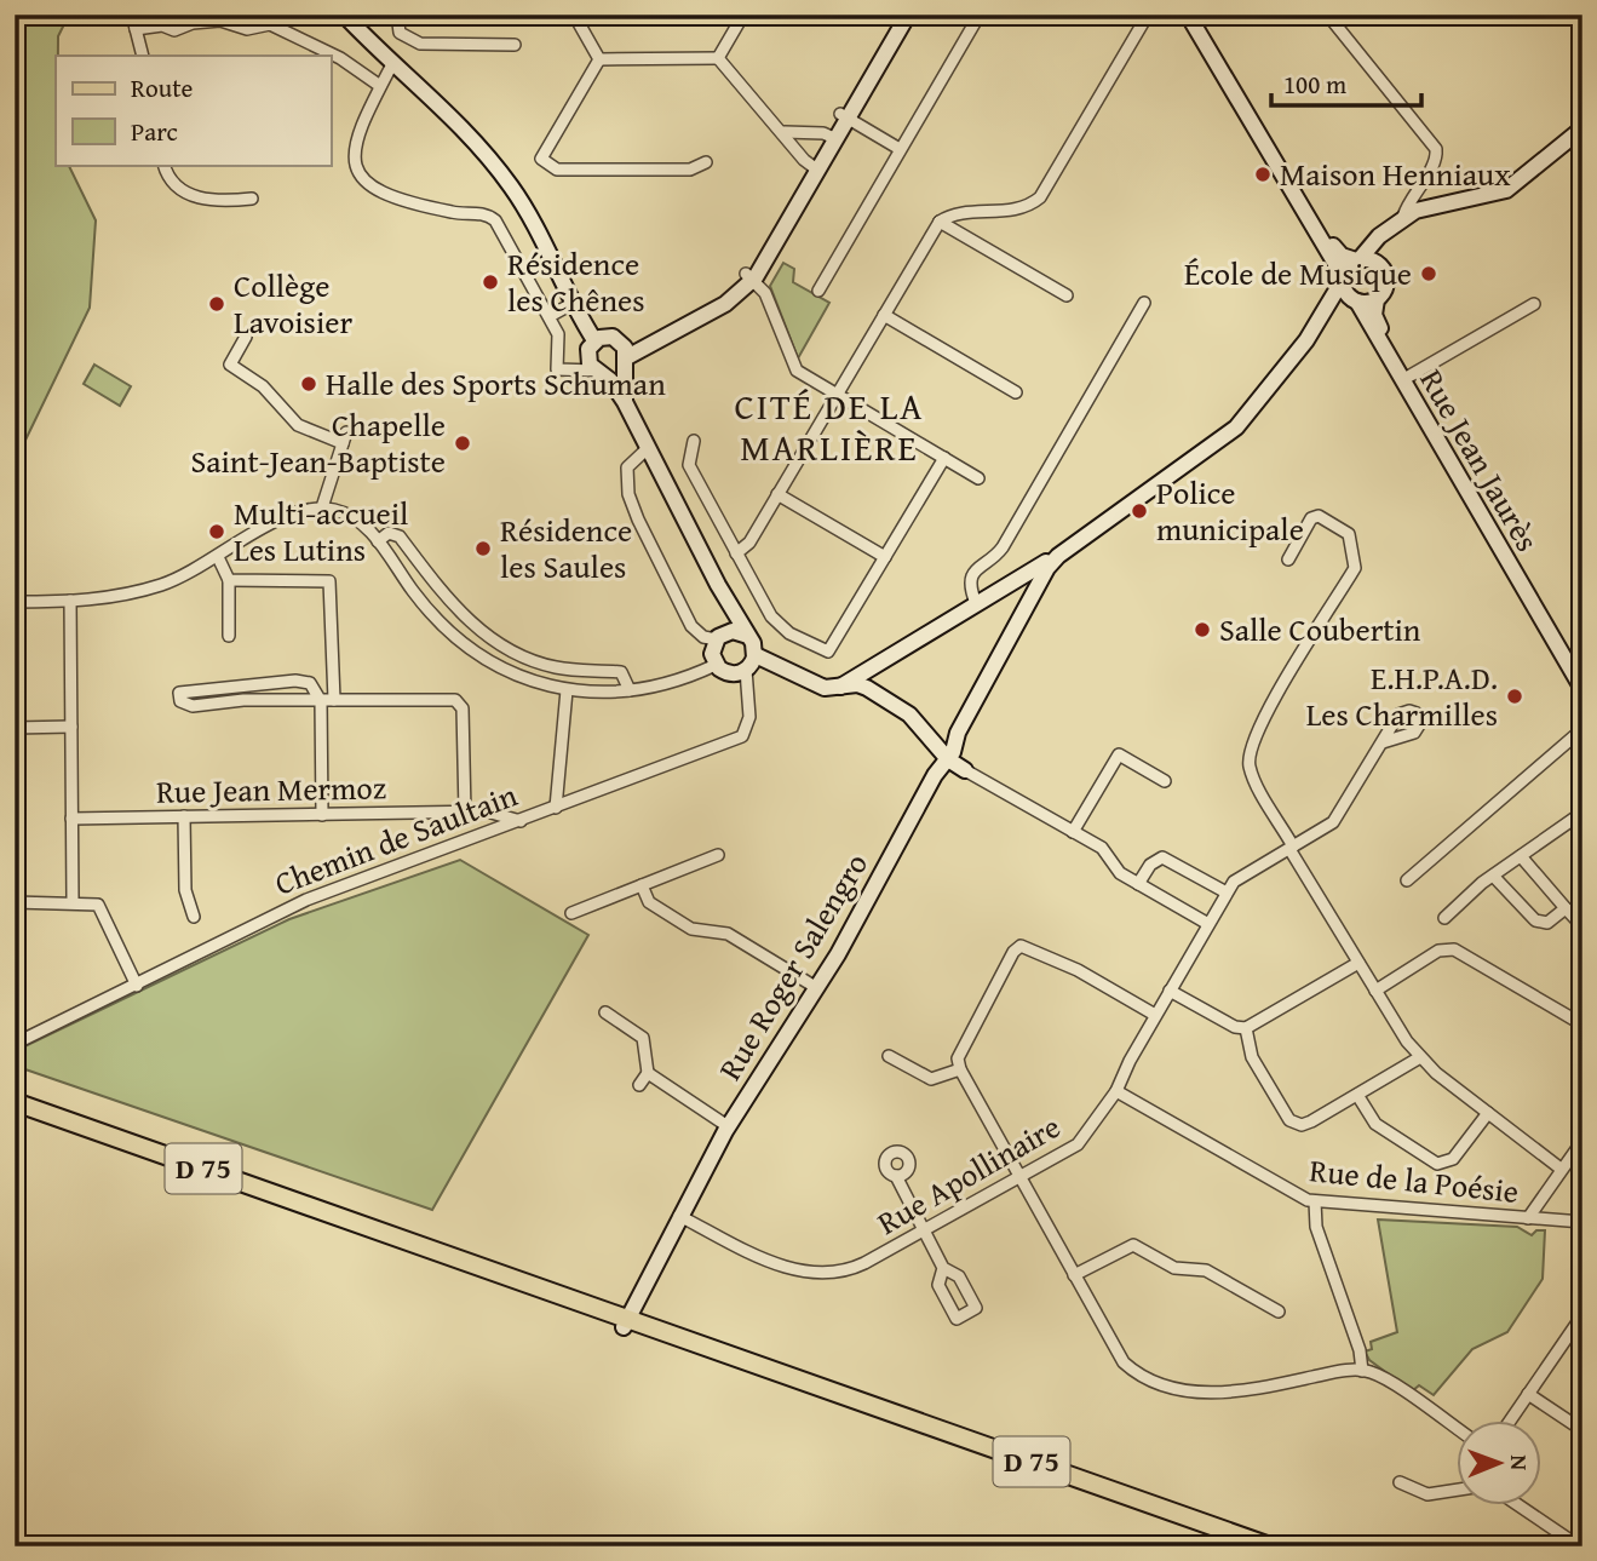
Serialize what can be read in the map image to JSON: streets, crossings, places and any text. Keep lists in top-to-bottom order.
{
  "streets": {
    "main road": ["D 75"],
    "street": [
      "Rue Jean Jaurès",
      "Rue Jean Mermoz",
      "Chemin de Saultain",
      "Rue Roger Salengro",
      "Rue Apollinaire",
      "Rue de la Poésie"
    ]
  },
  "crossings": [
    ["Rue Jean Mermoz", "Chemin de Saultain"],
    ["Rue Roger Salengro", "D 75"],
    ["Rue Roger Salengro", "Rue Apollinaire"],
    ["Rue Apollinaire", "Rue de la Poésie"]
  ],
  "districts": ["CITÉ DE LA MARLIÈRE"],
  "places": [
    "Maison Henniaux",
    "École de Musique",
    "Résidence les Chênes",
    "Collège Lavoisier",
    "Halle des Sports Schuman",
    "Chapelle Saint-Jean-Baptiste",
    "Police municipale",
    "Multi-accueil Les Lutins",
    "Résidence les Saules",
    "Salle Coubertin",
    "E.H.P.A.D. Les Charmilles"
  ],
  "legend": ["Route", "Parc"],
  "scale_bar": "100 m",
  "north": "right"
}
